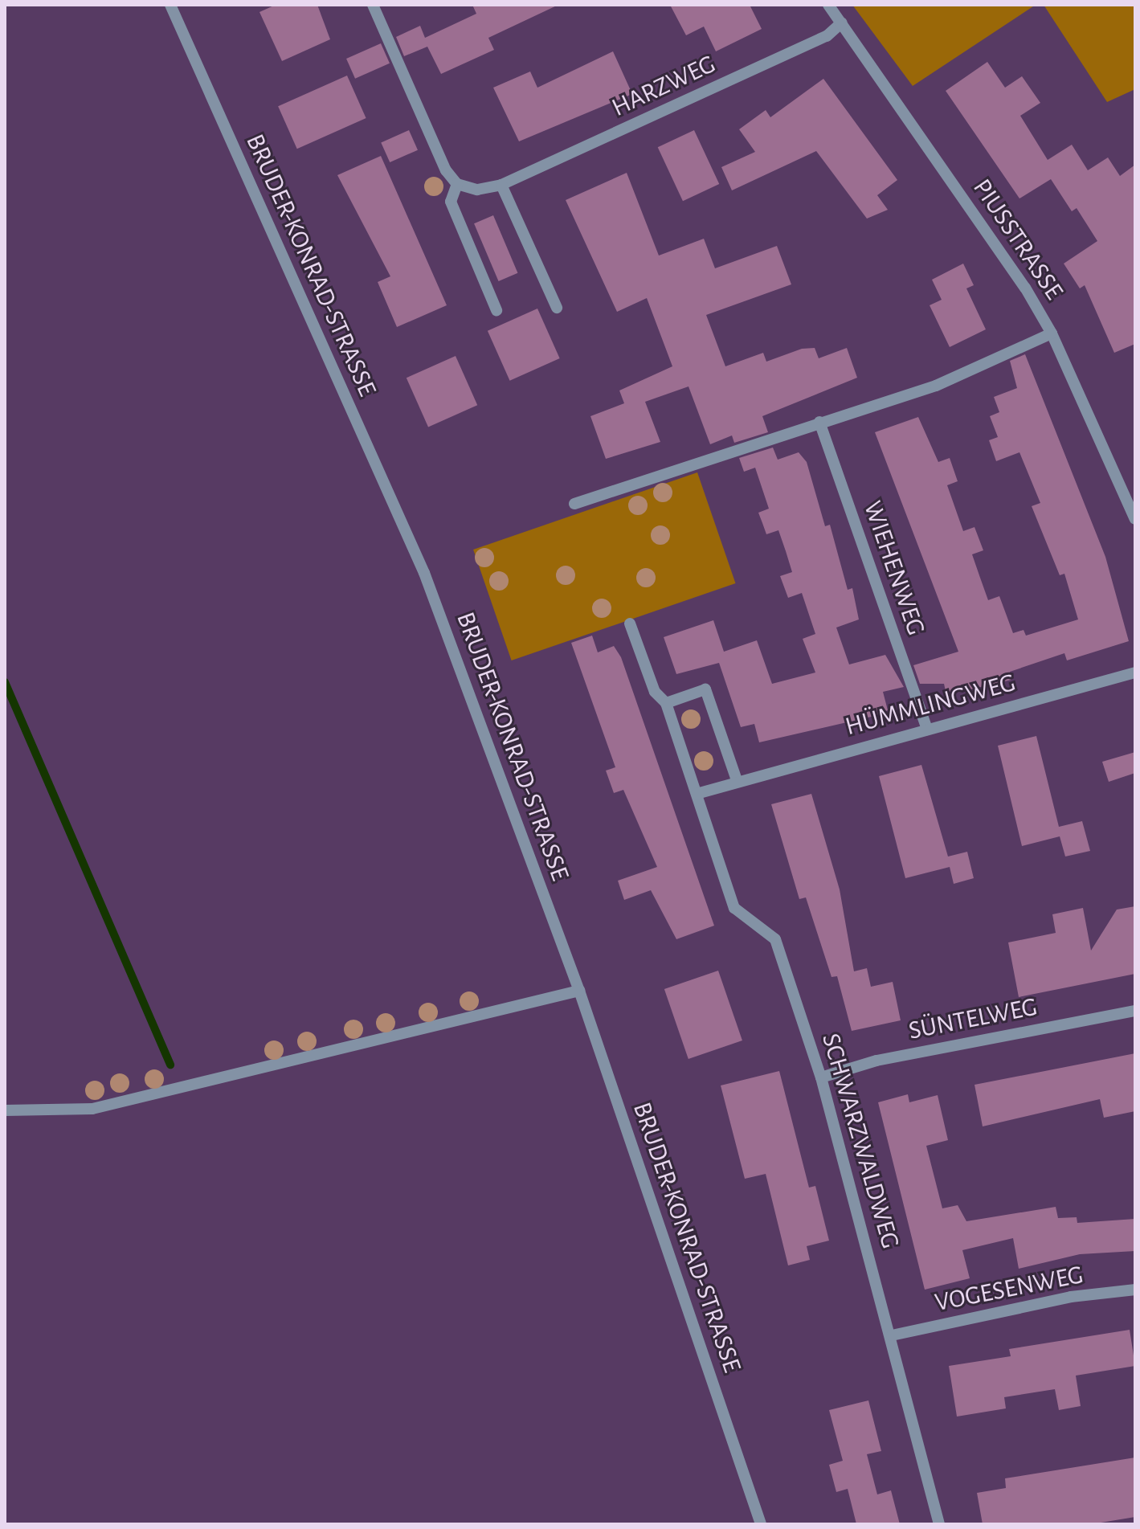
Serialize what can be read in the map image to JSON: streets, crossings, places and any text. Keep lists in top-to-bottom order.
{
  "streets": {
    "street": [
      "HARZWEG",
      "PIUSSTRASSE",
      "BRUDER-KONRAD-STRASSE",
      "WIEHENWEG",
      "HÜMMLINGWEG",
      "SÜNTELWEG",
      "SCHWARZWALDWEG",
      "VOGESENWEG"
    ]
  },
  "crossings": [
    ["HARZWEG", "PIUSSTRASSE"],
    ["WIEHENWEG", "HÜMMLINGWEG"],
    ["SÜNTELWEG", "SCHWARZWALDWEG"],
    ["SCHWARZWALDWEG", "VOGESENWEG"]
  ]
}
